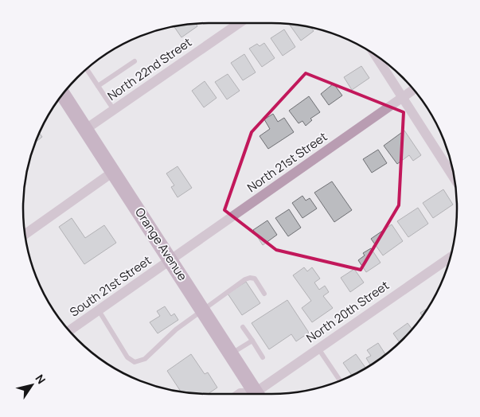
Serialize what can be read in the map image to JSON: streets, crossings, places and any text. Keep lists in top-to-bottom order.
{
  "streets": {
    "main road": ["Orange Avenue"],
    "street": [
      "North 22nd Street",
      "North 21st Street",
      "South 21st Street",
      "North 20th Street"
    ]
  },
  "crossings": [
    ["North 22nd Street", "Orange Avenue"],
    ["North 21st Street", "Orange Avenue"],
    ["North 21st Street", "South 21st Street"],
    ["Orange Avenue", "South 21st Street"]
  ],
  "north": "top right"
}
